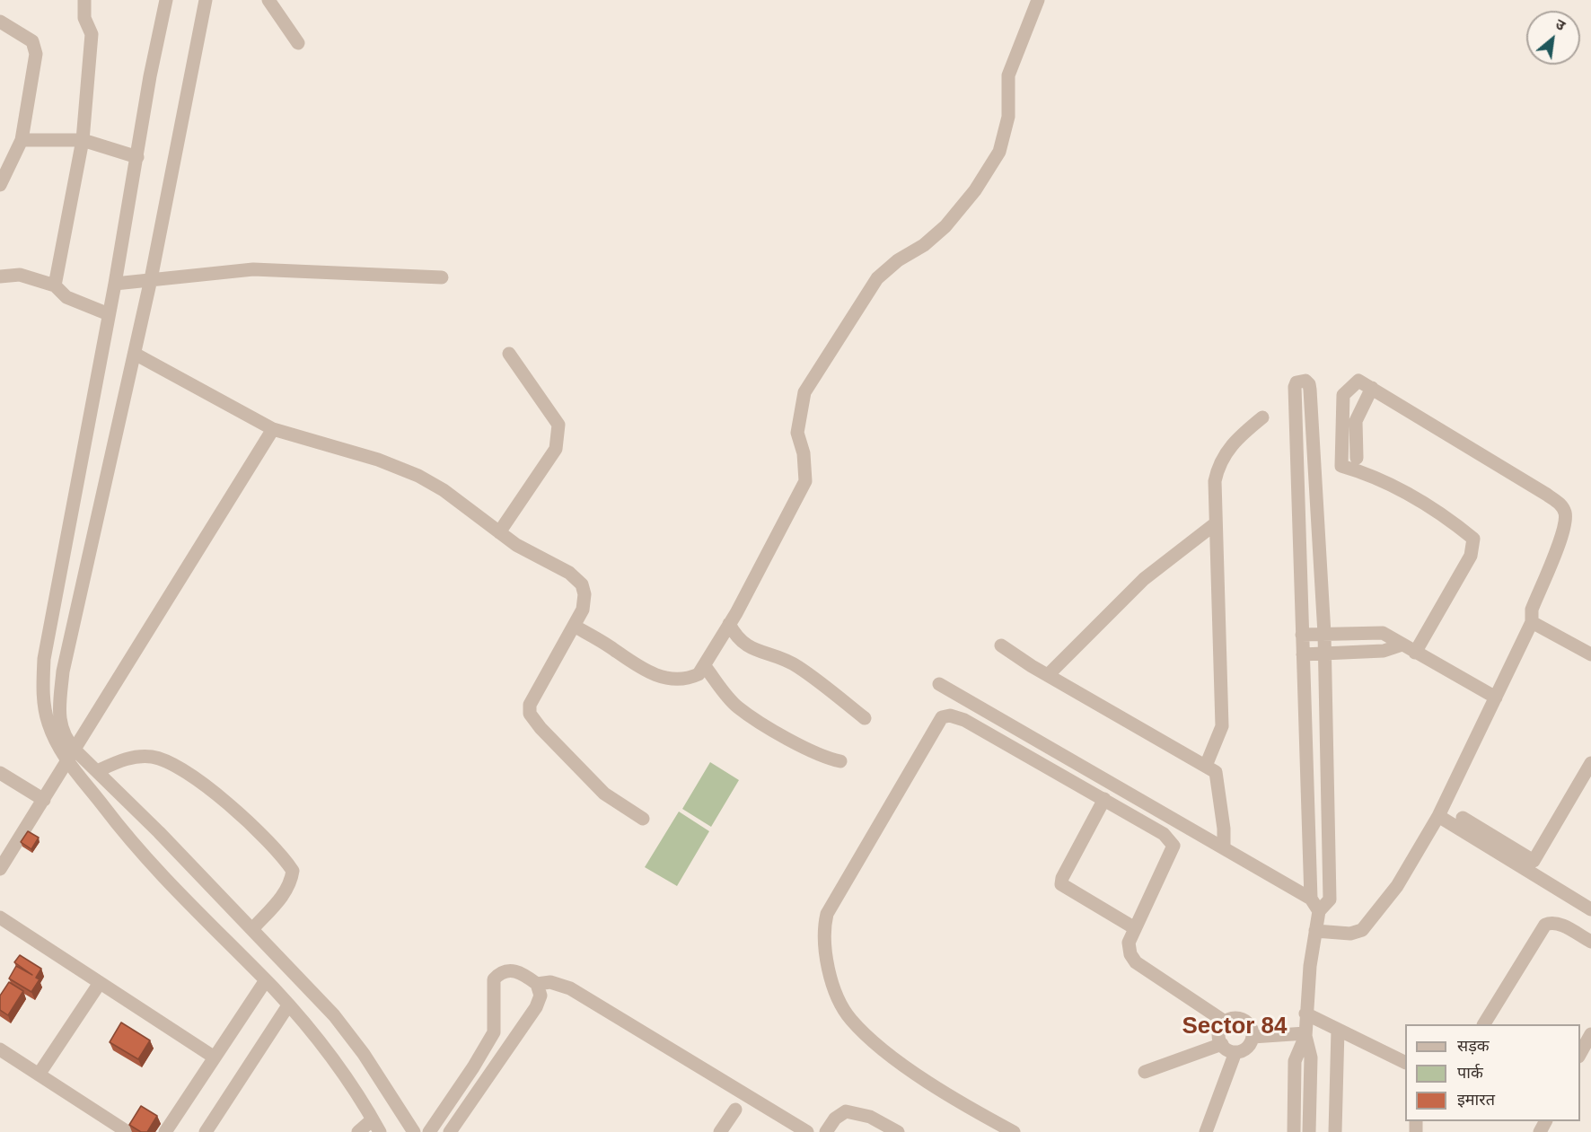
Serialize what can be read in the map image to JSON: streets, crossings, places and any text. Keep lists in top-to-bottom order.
{
  "districts": ["Sector 84"],
  "legend": ["सड़क", "पार्क", "इमारत"],
  "north": "top right"
}
